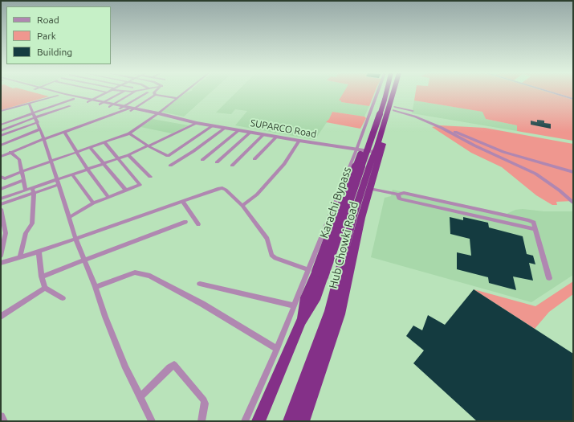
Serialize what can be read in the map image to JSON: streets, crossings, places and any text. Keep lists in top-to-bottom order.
{
  "streets": {
    "highway": ["Karachi Bypass", "Hub Chowki Road"],
    "street": ["SUPARCO Road"]
  },
  "crossings": [
    ["SUPARCO Road", "Hub Chowki Road"]
  ],
  "legend": ["Road", "Park", "Building"]
}
